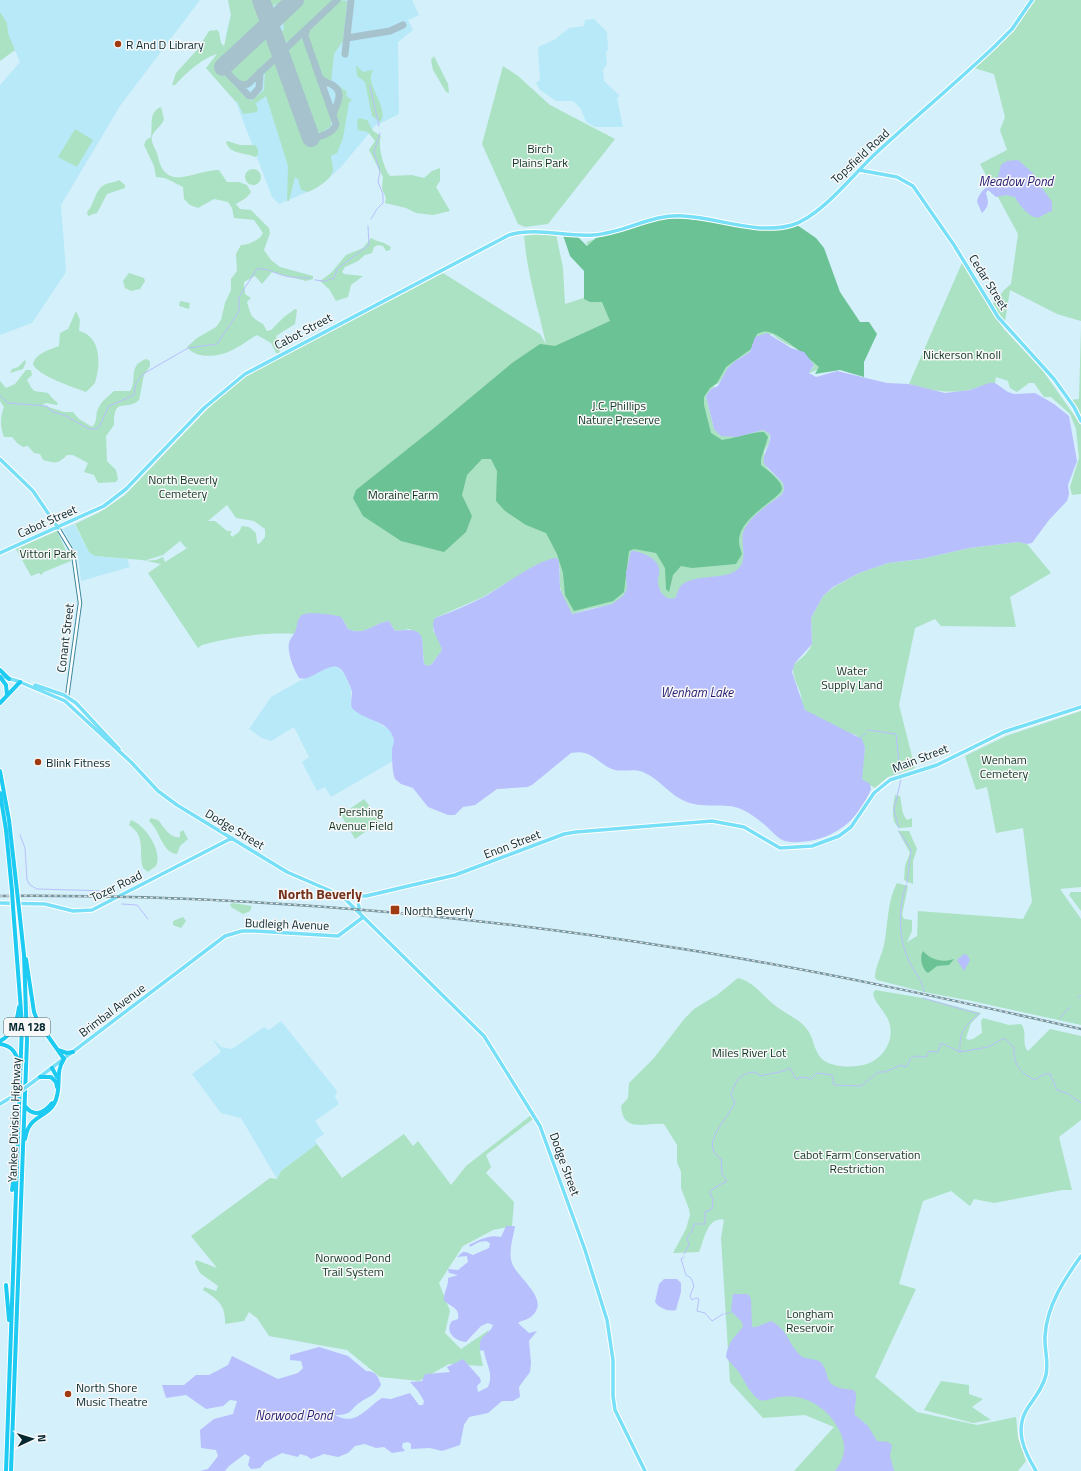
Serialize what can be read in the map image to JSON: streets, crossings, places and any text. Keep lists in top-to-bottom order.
{
  "streets": {
    "highway": ["MA 128", "Yankee Division Highway"],
    "main road": [
      "Topsfield Road",
      "Cedar Street",
      "Cabot Street",
      "Conant Street",
      "Main Street",
      "Dodge Street",
      "Enon Street",
      "Tozer Road",
      "Budleigh Avenue",
      "Brimbal Avenue"
    ]
  },
  "crossings": [
    ["Topsfield Road", "Cedar Street"],
    ["Topsfield Road", "Cabot Street"],
    ["Cabot Street", "Conant Street"],
    ["Conant Street", "Dodge Street"],
    ["Main Street", "Enon Street"],
    ["Dodge Street", "Enon Street"],
    ["Dodge Street", "Tozer Road"],
    ["Dodge Street", "Budleigh Avenue"],
    ["Budleigh Avenue", "Brimbal Avenue"]
  ],
  "districts": ["North Beverly"],
  "water": ["Meadow Pond", "Wenham Lake", "Norwood Pond"],
  "parks": [
    "Birch Plains Park",
    "Nickerson Knoll",
    "J.C. Phillips Nature Preserve",
    "North Beverly Cemetery",
    "Moraine Farm",
    "Vittori Park",
    "Water Supply Land",
    "Wenham Cemetery",
    "Pershing Avenue Field",
    "Miles River Lot",
    "Cabot Farm Conservation Restriction",
    "Norwood Pond Trail System",
    "Longham Reservoir"
  ],
  "places": {
    "other": ["R And D Library", "Blink Fitness", "North Shore Music Theatre"],
    "transit": ["North Beverly"]
  },
  "north": "right"
}
